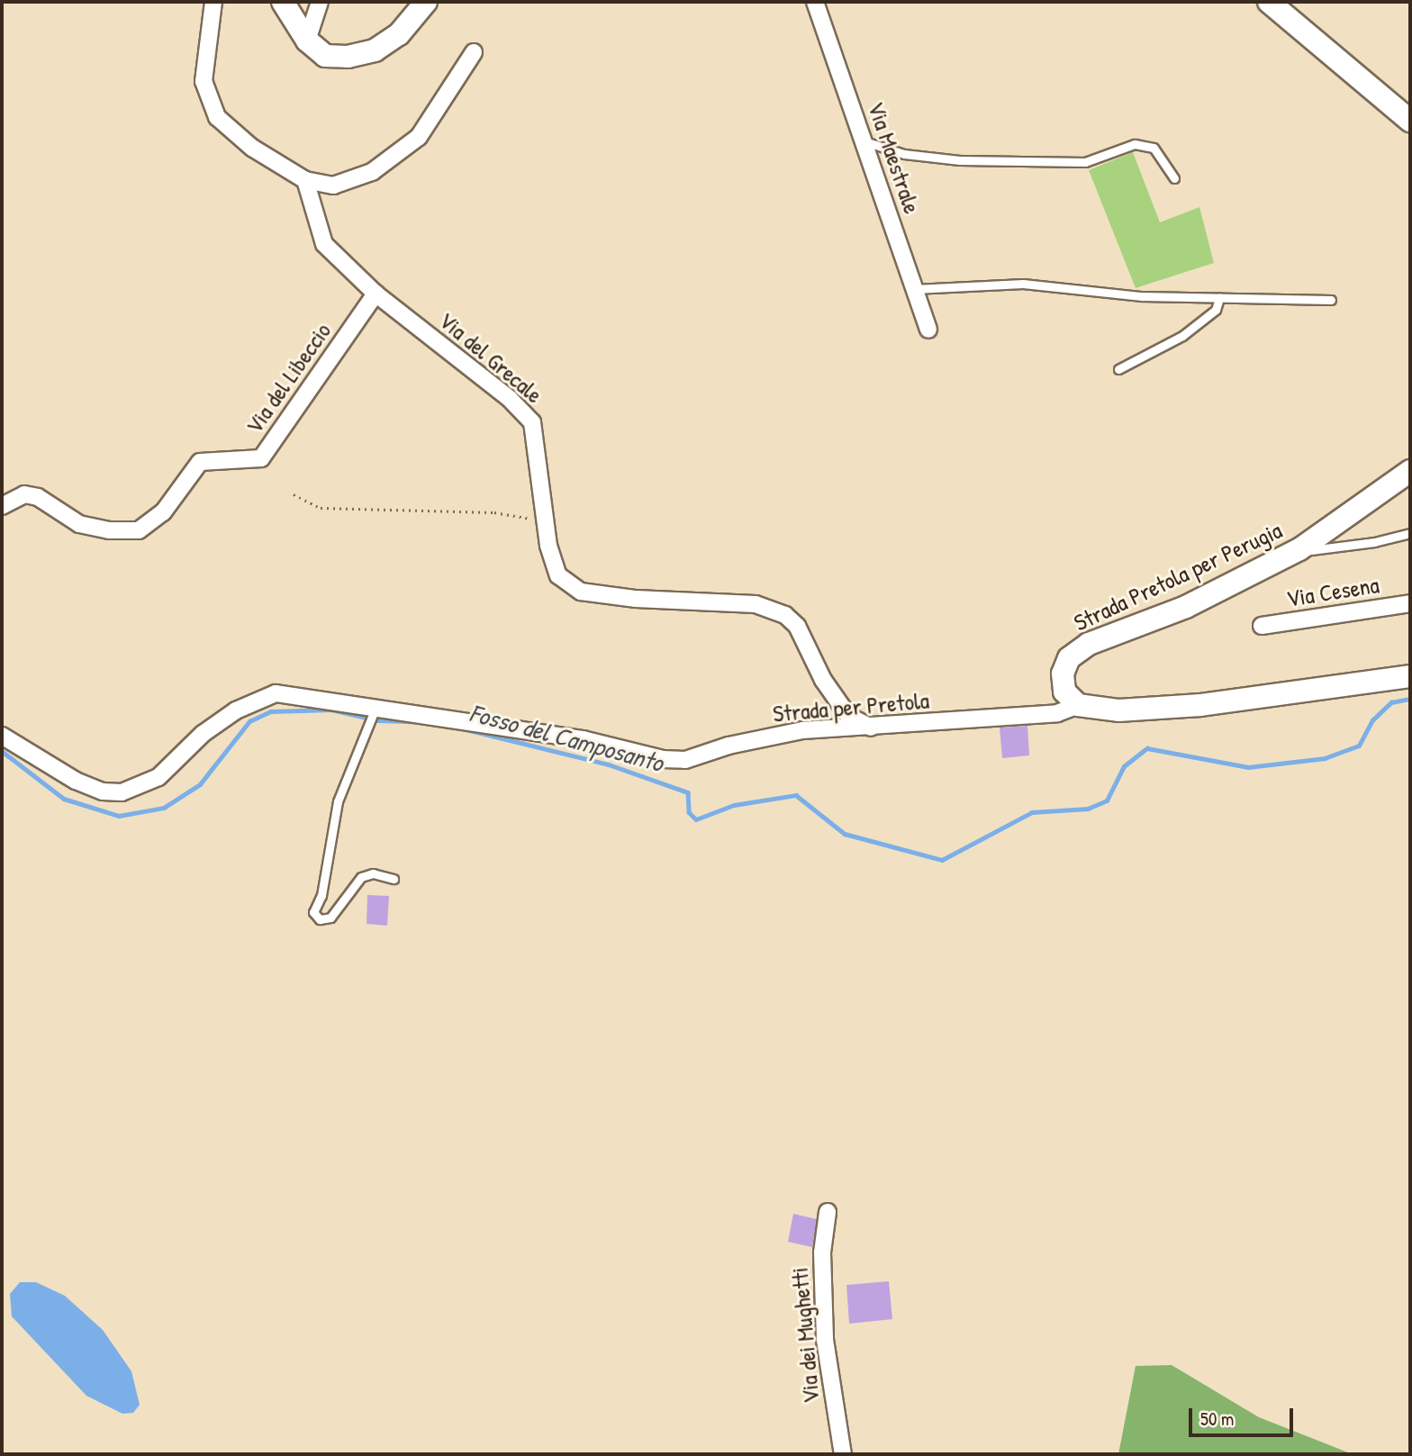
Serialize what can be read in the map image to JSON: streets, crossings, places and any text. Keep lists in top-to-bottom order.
{
  "streets": {
    "street": [
      "Via Maestrale",
      "Via del Grecale",
      "Via del Libeccio",
      "Strada Pretola per Perugia",
      "Via Cesena",
      "Strada per Pretola",
      "Via dei Mughetti"
    ]
  },
  "crossings": [
    ["Via del Grecale", "Via del Libeccio"],
    ["Via del Grecale", "Strada per Pretola"],
    ["Strada Pretola per Perugia", "Strada per Pretola"]
  ],
  "water": ["Fosso del Camposanto"],
  "scale_bar": "50 m"
}
